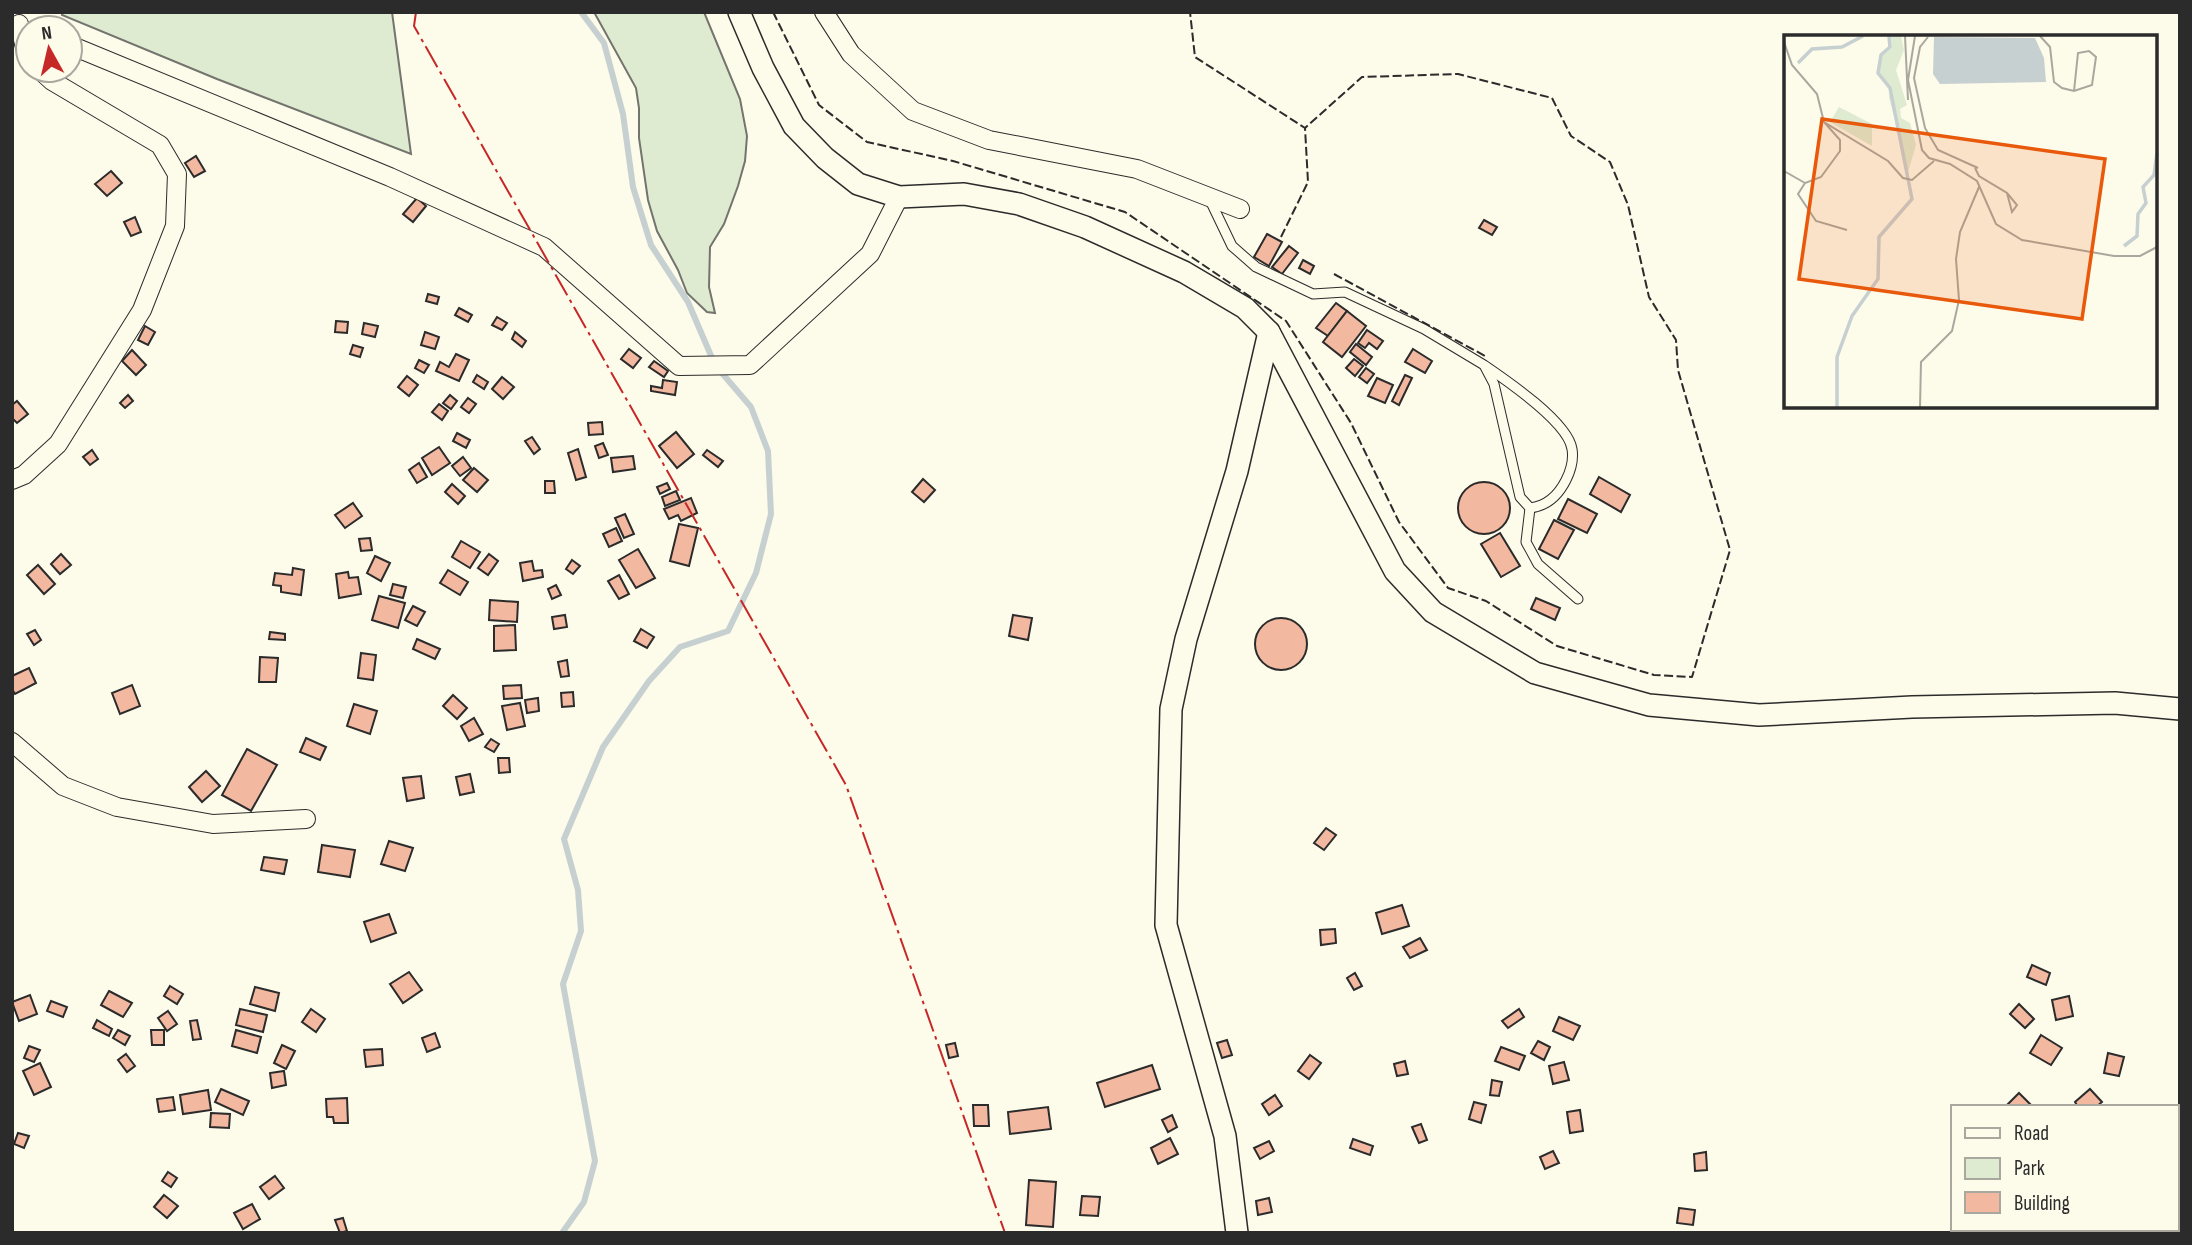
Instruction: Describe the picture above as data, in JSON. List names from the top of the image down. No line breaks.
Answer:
{"legend":["Road","Park","Building"],"north":"top"}
